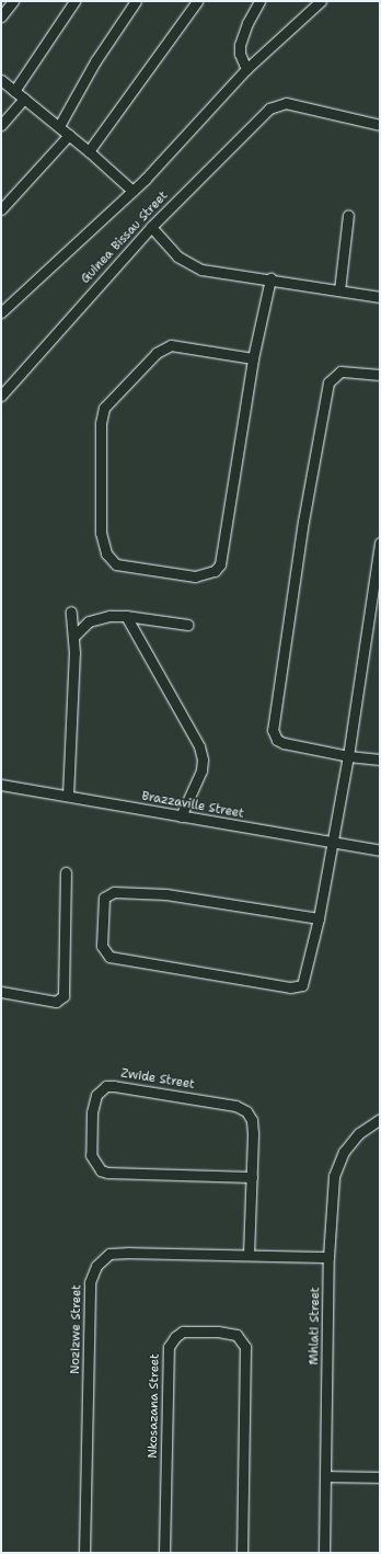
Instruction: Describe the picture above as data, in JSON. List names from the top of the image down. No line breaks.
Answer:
{"streets":{"street":["Guinea Bissau Street","Brazzaville Street","Zwide Street","Mhlati Street","Nozizwe Street","Nkosazana Street"]},"crossings":[["Zwide Street","Nozizwe Street"],["Mhlati Street","Nozizwe Street"]]}
